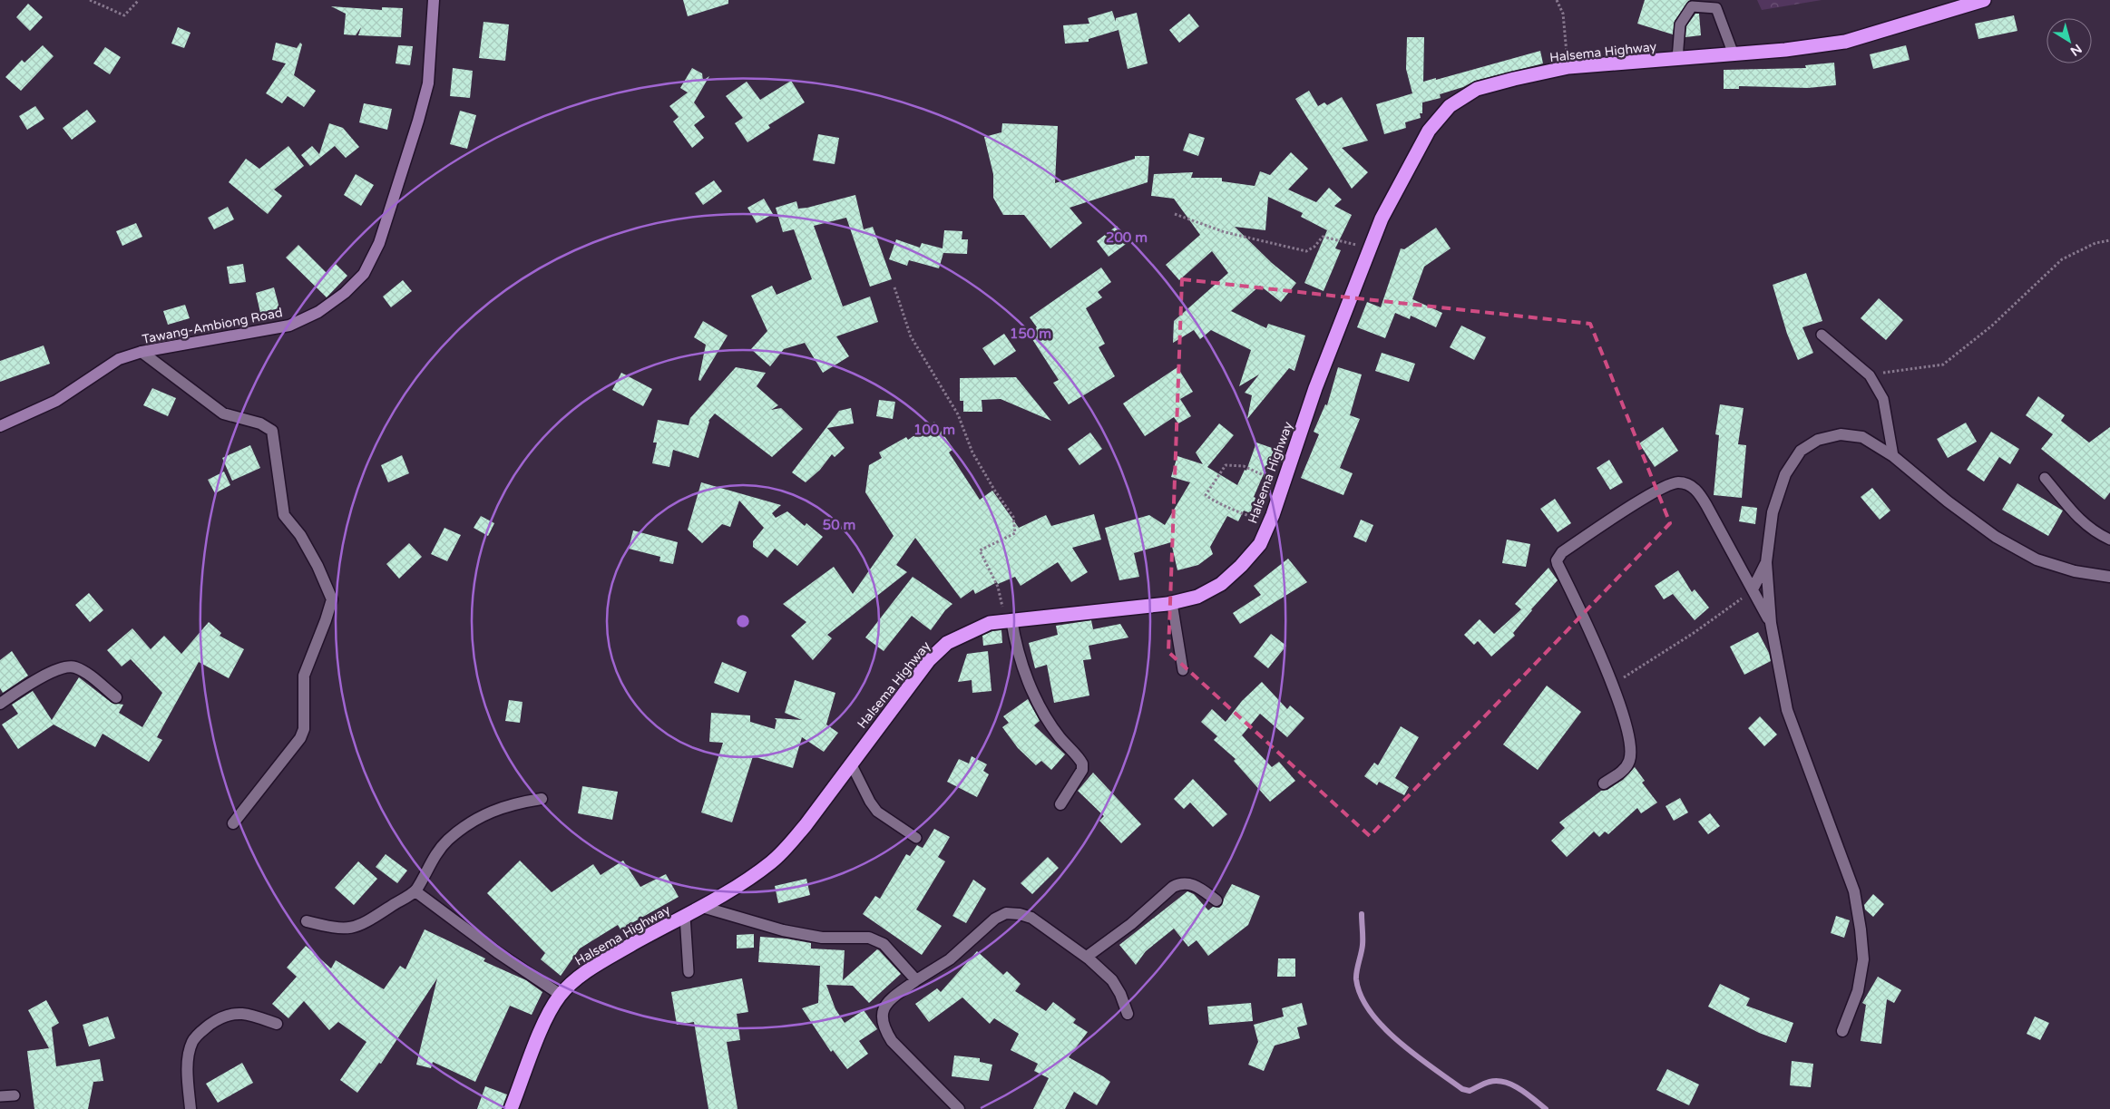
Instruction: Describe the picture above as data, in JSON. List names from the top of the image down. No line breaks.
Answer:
{"streets":{"highway":["Halsema Highway"],"main road":["Tawang-Ambiong Road"]},"north":"bottom right","rings":["200 m","150 m","100 m","50 m"]}
